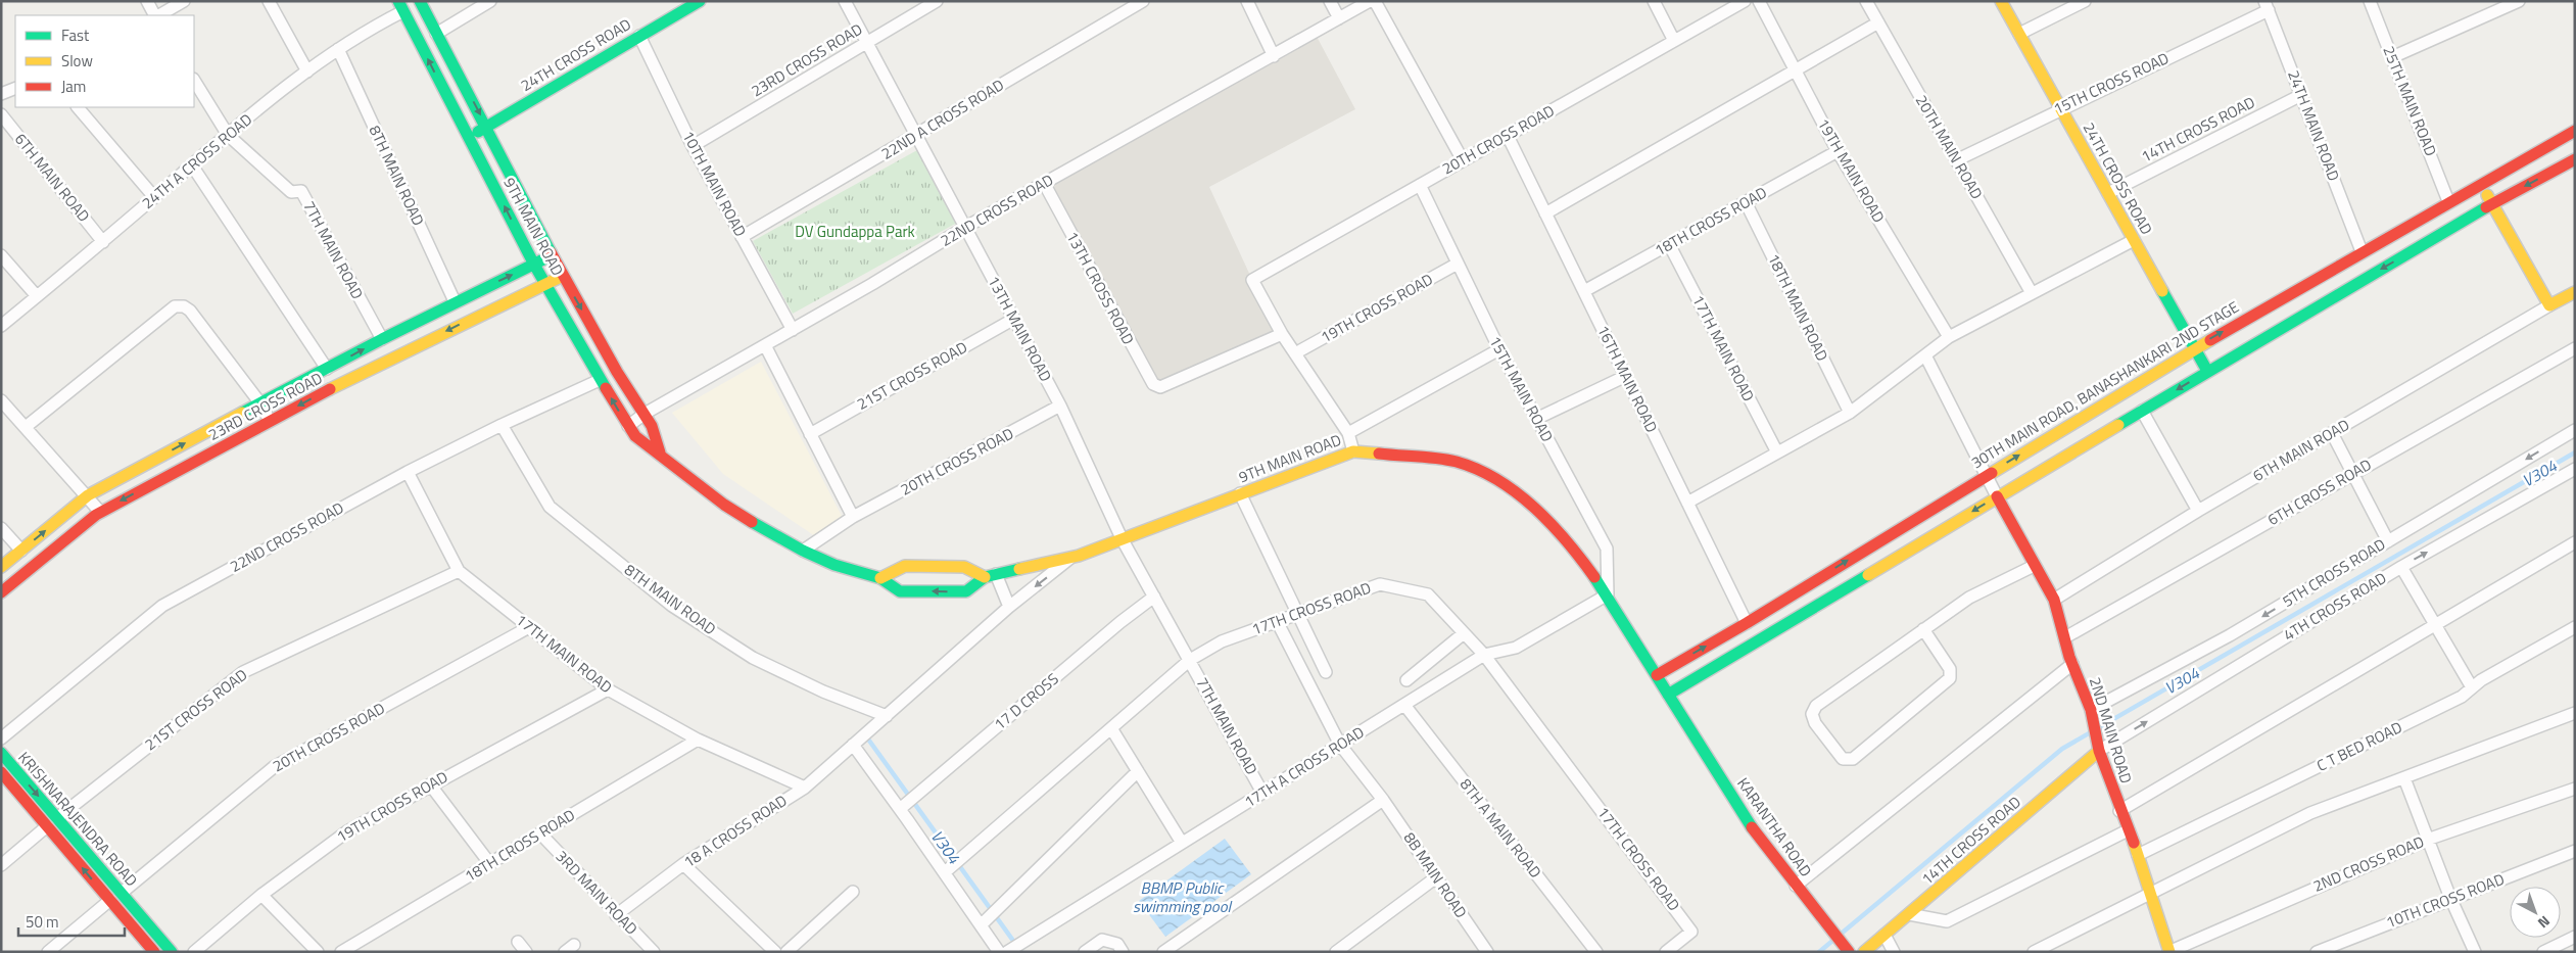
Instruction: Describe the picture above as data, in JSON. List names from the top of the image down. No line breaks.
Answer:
{"streets":{"main road":["24TH CROSS ROAD","23RD CROSS ROAD","14TH CROSS ROAD","9TH MAIN ROAD","30TH MAIN ROAD, BANASHANKARI 2ND STAGE","2ND MAIN ROAD","KRISHNARAJENDRA ROAD","KARANTHA ROAD"],"street":["15TH CROSS ROAD","25TH MAIN ROAD","22ND A CROSS ROAD","24TH MAIN ROAD","20TH CROSS ROAD","20TH MAIN ROAD","24TH A CROSS ROAD","19TH MAIN ROAD","8TH MAIN ROAD","6TH MAIN ROAD","10TH MAIN ROAD","22ND CROSS ROAD","18TH CROSS ROAD","7TH MAIN ROAD","13TH CROSS ROAD","18TH MAIN ROAD","19TH CROSS ROAD","13TH MAIN ROAD","17TH MAIN ROAD","21ST CROSS ROAD","16TH MAIN ROAD","15TH MAIN ROAD","6TH CROSS ROAD","5TH CROSS ROAD","4TH CROSS ROAD","17TH CROSS ROAD","17 D CROSS","C T BED ROAD","17TH A CROSS ROAD","8TH A MAIN ROAD","18 A CROSS ROAD","2ND CROSS ROAD","8B MAIN ROAD","3RD MAIN ROAD","10TH CROSS ROAD"]},"crossings":[["24TH CROSS ROAD","15TH CROSS ROAD"],["24TH CROSS ROAD","14TH CROSS ROAD"],["24TH CROSS ROAD","10TH MAIN ROAD"],["24TH CROSS ROAD","9TH MAIN ROAD"],["24TH CROSS ROAD","30TH MAIN ROAD, BANASHANKARI 2ND STAGE"],["23RD CROSS ROAD","8TH MAIN ROAD"],["23RD CROSS ROAD","10TH MAIN ROAD"],["23RD CROSS ROAD","9TH MAIN ROAD"],["23RD CROSS ROAD","7TH MAIN ROAD"],["23RD CROSS ROAD","13TH MAIN ROAD"],["15TH CROSS ROAD","24TH MAIN ROAD"],["15TH CROSS ROAD","20TH MAIN ROAD"],["25TH MAIN ROAD","30TH MAIN ROAD, BANASHANKARI 2ND STAGE"],["22ND A CROSS ROAD","10TH MAIN ROAD"],["22ND A CROSS ROAD","13TH MAIN ROAD"],["24TH MAIN ROAD","14TH CROSS ROAD"],["24TH MAIN ROAD","30TH MAIN ROAD, BANASHANKARI 2ND STAGE"],["14TH CROSS ROAD","4TH CROSS ROAD"],["14TH CROSS ROAD","2ND MAIN ROAD"],["20TH CROSS ROAD","9TH MAIN ROAD"],["20TH CROSS ROAD","13TH CROSS ROAD"],["20TH CROSS ROAD","13TH MAIN ROAD"],["20TH CROSS ROAD","17TH MAIN ROAD"],["20TH CROSS ROAD","16TH MAIN ROAD"],["20TH CROSS ROAD","15TH MAIN ROAD"],["20TH CROSS ROAD","KRISHNARAJENDRA ROAD"],["24TH A CROSS ROAD","8TH MAIN ROAD"],["24TH A CROSS ROAD","6TH MAIN ROAD"],["24TH A CROSS ROAD","9TH MAIN ROAD"],["24TH A CROSS ROAD","7TH MAIN ROAD"],["19TH MAIN ROAD","18TH CROSS ROAD"],["8TH MAIN ROAD","22ND CROSS ROAD"],["8TH MAIN ROAD","18 A CROSS ROAD"],["6TH MAIN ROAD","2ND MAIN ROAD"],["10TH MAIN ROAD","22ND CROSS ROAD"],["22ND CROSS ROAD","9TH MAIN ROAD"],["22ND CROSS ROAD","13TH CROSS ROAD"],["22ND CROSS ROAD","13TH MAIN ROAD"],["22ND CROSS ROAD","17TH MAIN ROAD"],["18TH CROSS ROAD","18TH MAIN ROAD"],["18TH CROSS ROAD","17TH MAIN ROAD"],["18TH CROSS ROAD","16TH MAIN ROAD"],["18TH CROSS ROAD","3RD MAIN ROAD"],["9TH MAIN ROAD","13TH MAIN ROAD"],["9TH MAIN ROAD","30TH MAIN ROAD, BANASHANKARI 2ND STAGE"],["9TH MAIN ROAD","15TH MAIN ROAD"],["9TH MAIN ROAD","17TH A CROSS ROAD"],["9TH MAIN ROAD","KARANTHA ROAD"],["9TH MAIN ROAD","18 A CROSS ROAD"],["7TH MAIN ROAD","13TH MAIN ROAD"],["7TH MAIN ROAD","17TH CROSS ROAD"],["7TH MAIN ROAD","17TH A CROSS ROAD"],["19TH CROSS ROAD","17TH MAIN ROAD"],["19TH CROSS ROAD","15TH MAIN ROAD"],["13TH MAIN ROAD","21ST CROSS ROAD"],["13TH MAIN ROAD","17TH CROSS ROAD"],["13TH MAIN ROAD","17 D CROSS"],["17TH MAIN ROAD","21ST CROSS ROAD"],["17TH MAIN ROAD","18 A CROSS ROAD"],["21ST CROSS ROAD","KRISHNARAJENDRA ROAD"],["16TH MAIN ROAD","30TH MAIN ROAD, BANASHANKARI 2ND STAGE"],["15TH MAIN ROAD","17TH A CROSS ROAD"],["6TH CROSS ROAD","2ND MAIN ROAD"],["5TH CROSS ROAD","2ND MAIN ROAD"],["4TH CROSS ROAD","2ND MAIN ROAD"],["17TH CROSS ROAD","17TH A CROSS ROAD"],["17TH CROSS ROAD","8B MAIN ROAD"],["2ND MAIN ROAD","C T BED ROAD"],["2ND MAIN ROAD","2ND CROSS ROAD"],["17TH A CROSS ROAD","8TH A MAIN ROAD"],["17TH A CROSS ROAD","8B MAIN ROAD"],["18 A CROSS ROAD","3RD MAIN ROAD"]],"water":["V304","BBMP Public swimming pool"],"parks":["DV Gundappa Park"],"legend":["Fast","Slow","Jam"],"scale_bar":"50 m","north":"bottom right"}
